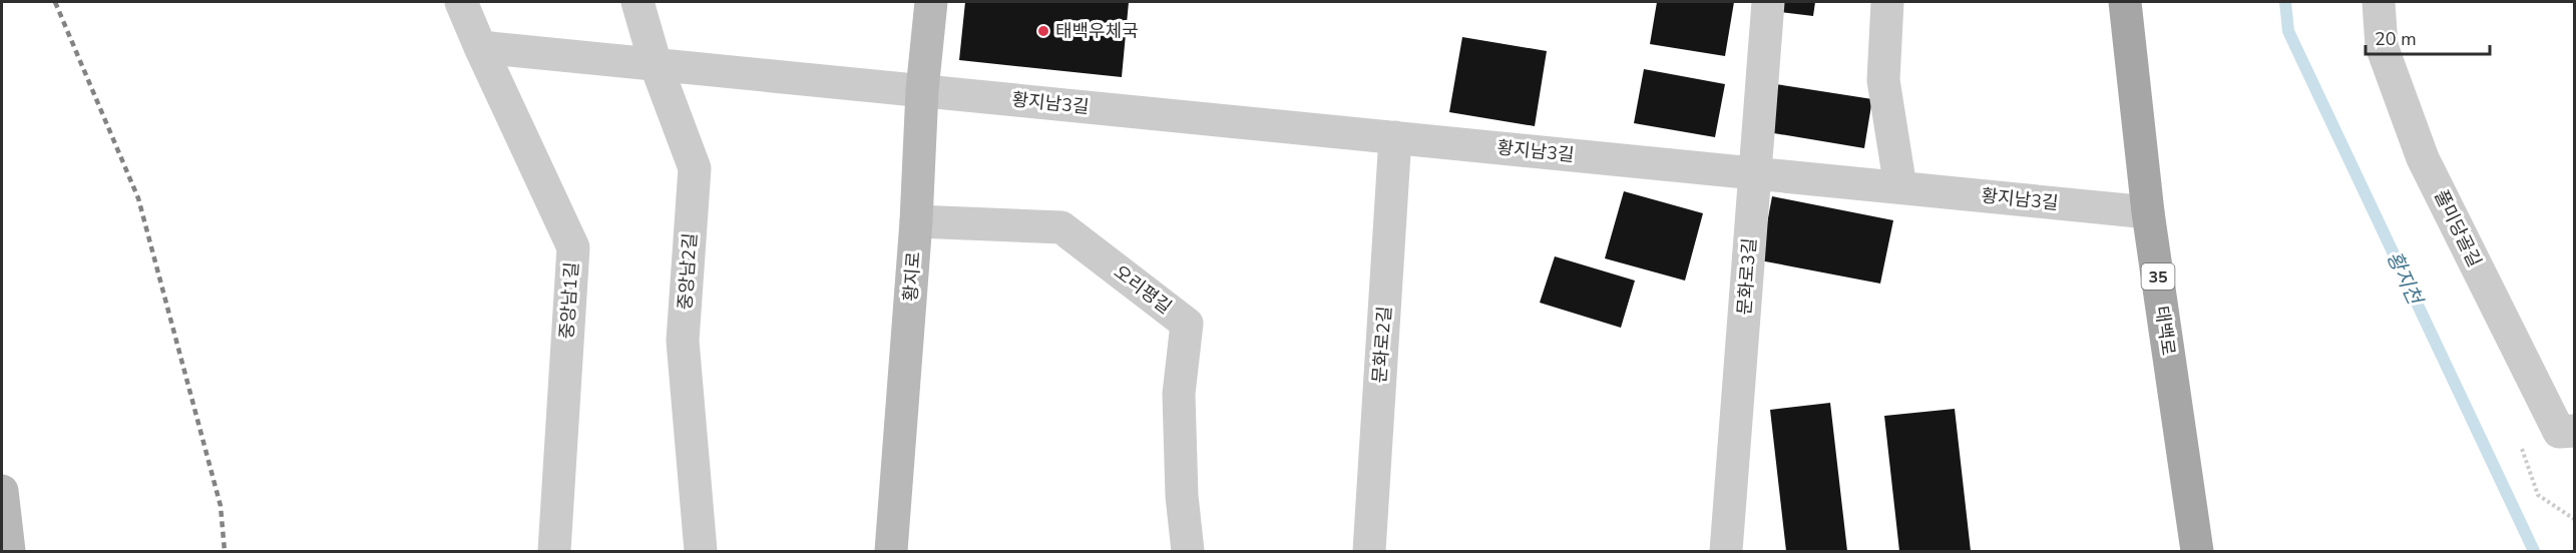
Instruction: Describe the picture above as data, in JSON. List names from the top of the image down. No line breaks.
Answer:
{"streets":{"main road":["35","태백로"],"street":["황지남3길","풀미당골길","중앙남2길","황지로","문화로3길","오리평길","중앙남1길","문화로2길"]},"crossings":[["황지남3길","중앙남2길"],["황지남3길","황지로"],["황지남3길","문화로3길"],["황지남3길","중앙남1길"],["황지남3길","태백로"],["황지남3길","문화로2길"],["황지로","오리평길"]],"water":["황지천"],"places":["태백우체국"],"scale_bar":"20 m"}
